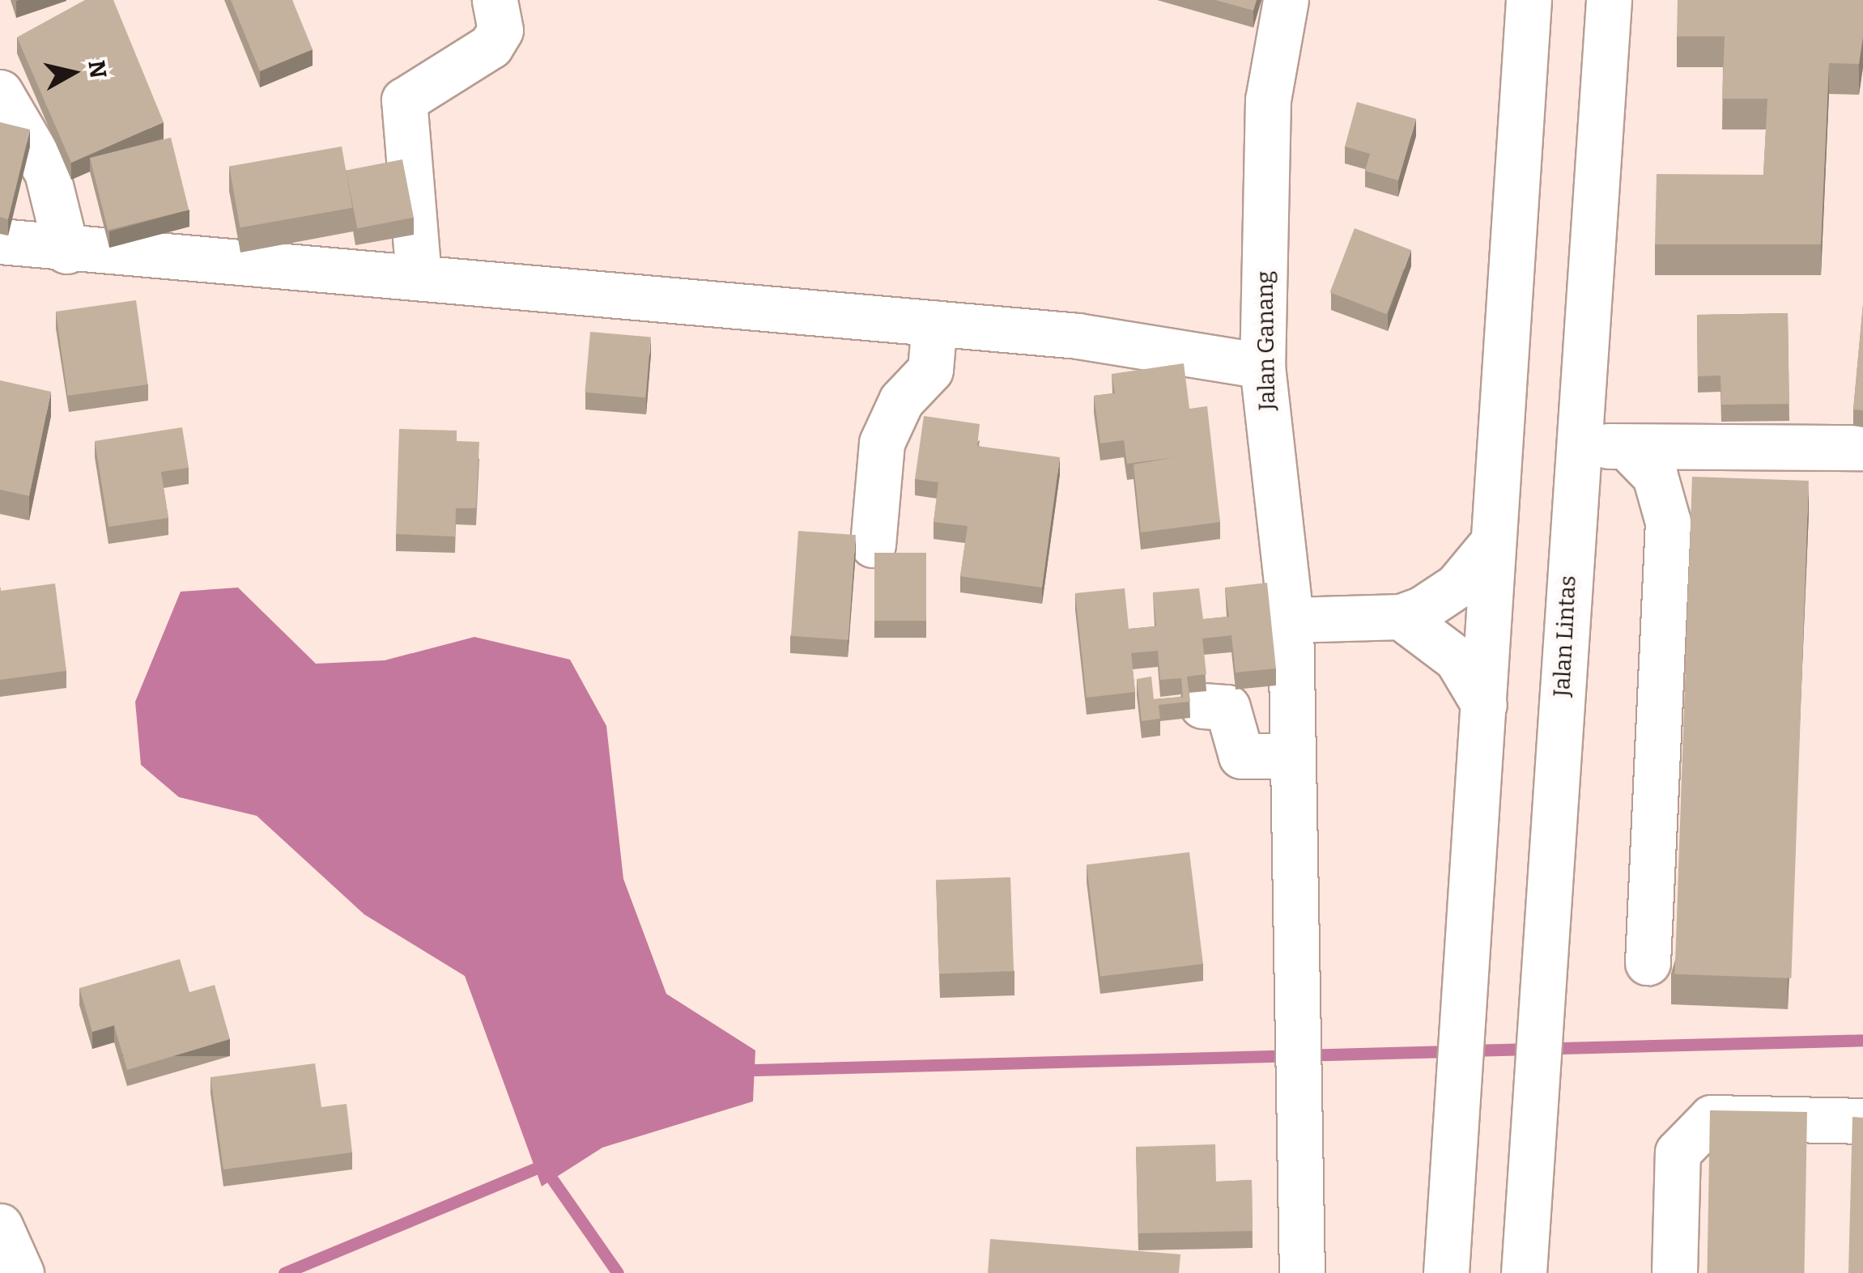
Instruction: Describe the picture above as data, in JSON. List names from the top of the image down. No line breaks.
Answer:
{"streets":{"main road":["Jalan Ganang","Jalan Lintas"]},"north":"right"}
